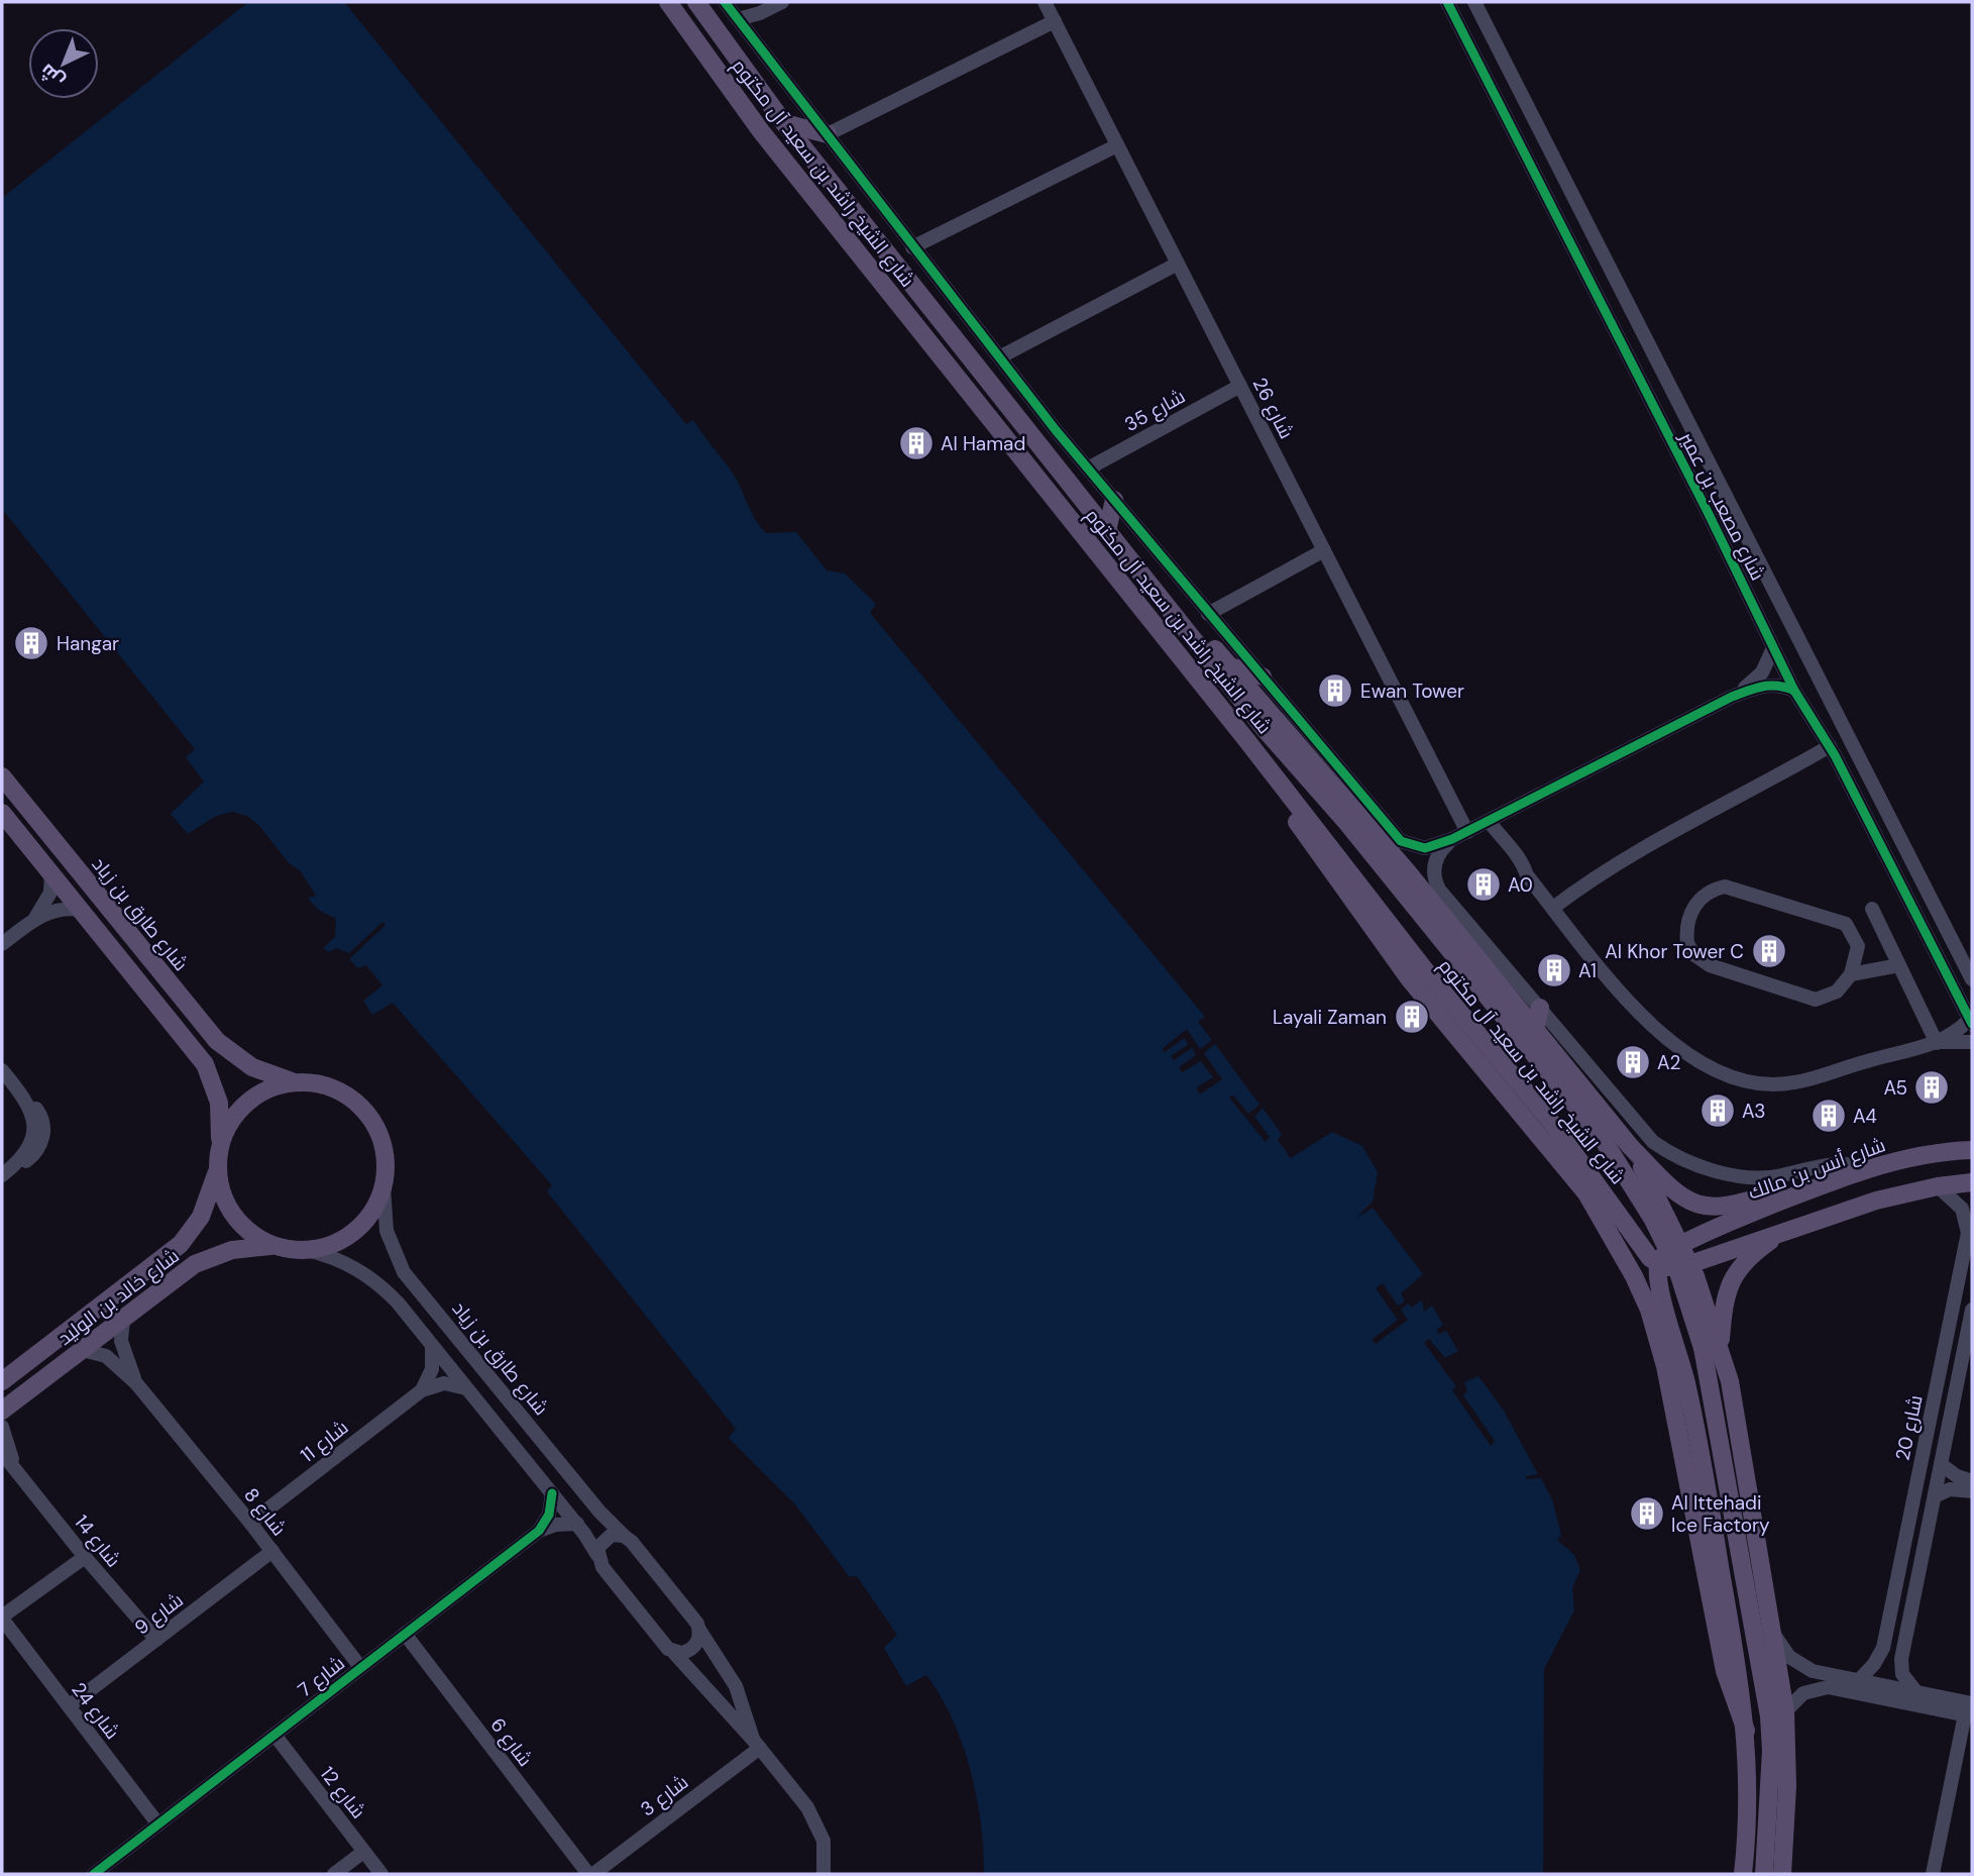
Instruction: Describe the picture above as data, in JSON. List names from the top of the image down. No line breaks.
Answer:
{"streets":{"main road":["شارع الشيخ راشد بن سعيد آل مكتوم","شارع طارق بن زياد","شارع أنس بن مالك","شارع خالد بن الوليد"],"street":["شارع 26","شارع 35","شارع مصعب بن عمير","شارع 20","شارع 11","شارع 8","شارع 14","شارع 9","شارع 7","شارع 24","شارع 6","شارع 12","شارع 3"]},"crossings":[["شارع 26","شارع 35"],["شارع طارق بن زياد","شارع خالد بن الوليد"],["شارع طارق بن زياد","شارع 3"],["شارع خالد بن الوليد","شارع 8"],["شارع خالد بن الوليد","شارع 14"],["شارع 11","شارع 8"],["شارع 8","شارع 9"],["شارع 8","شارع 7"],["شارع 14","شارع 9"],["شارع 9","شارع 24"],["شارع 7","شارع 24"],["شارع 7","شارع 6"],["شارع 7","شارع 12"],["شارع 6","شارع 3"]],"places":{"building":["Al Hamad","Hangar","Ewan Tower","A0","Al Khor Tower C","A1","Layali Zaman","A2","A5","A3","A4","Al Ittehadi Ice Factory"]},"north":"bottom left"}
